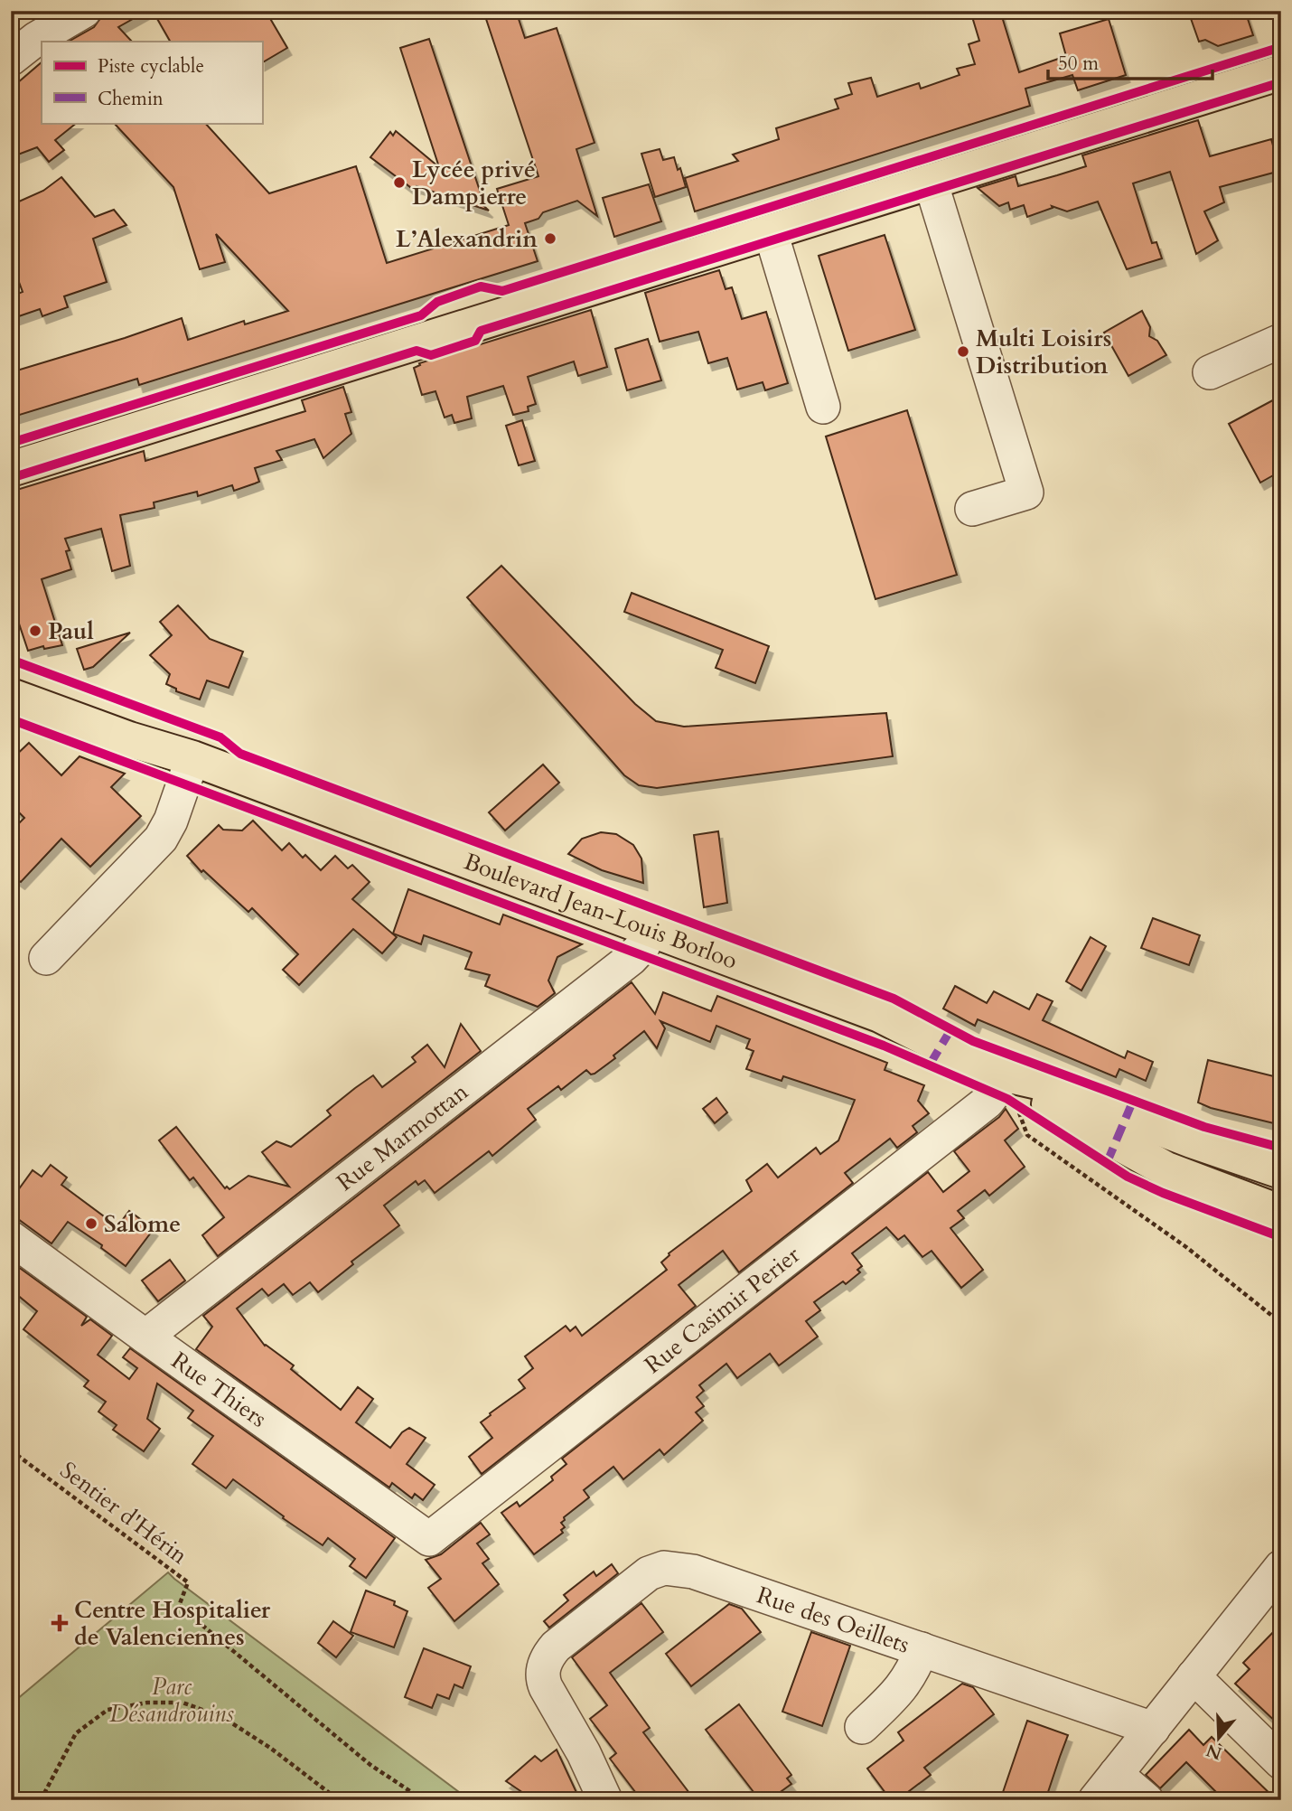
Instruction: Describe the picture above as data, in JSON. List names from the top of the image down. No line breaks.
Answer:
{"streets":{"main road":["Boulevard Jean-Louis Borloo"],"street":["Rue Marmottan","Rue Casimir Perier","Rue Thiers","Rue des Oeillets"],"path":["Sentier d'Hérin"]},"crossings":[["Boulevard Jean-Louis Borloo","Rue Marmottan"],["Boulevard Jean-Louis Borloo","Rue Casimir Perier"],["Rue Marmottan","Rue Thiers"],["Rue Casimir Perier","Rue Thiers"]],"parks":["Parc Désandrouins"],"places":{"other":["Lycée privé Dampierre","L’Alexandrin","Multi Loisirs Distribution","Paul","Salome"],"health":["Centre Hospitalier de Valenciennes"]},"legend":["Piste cyclable","Chemin"],"scale_bar":"50 m","north":"bottom"}
